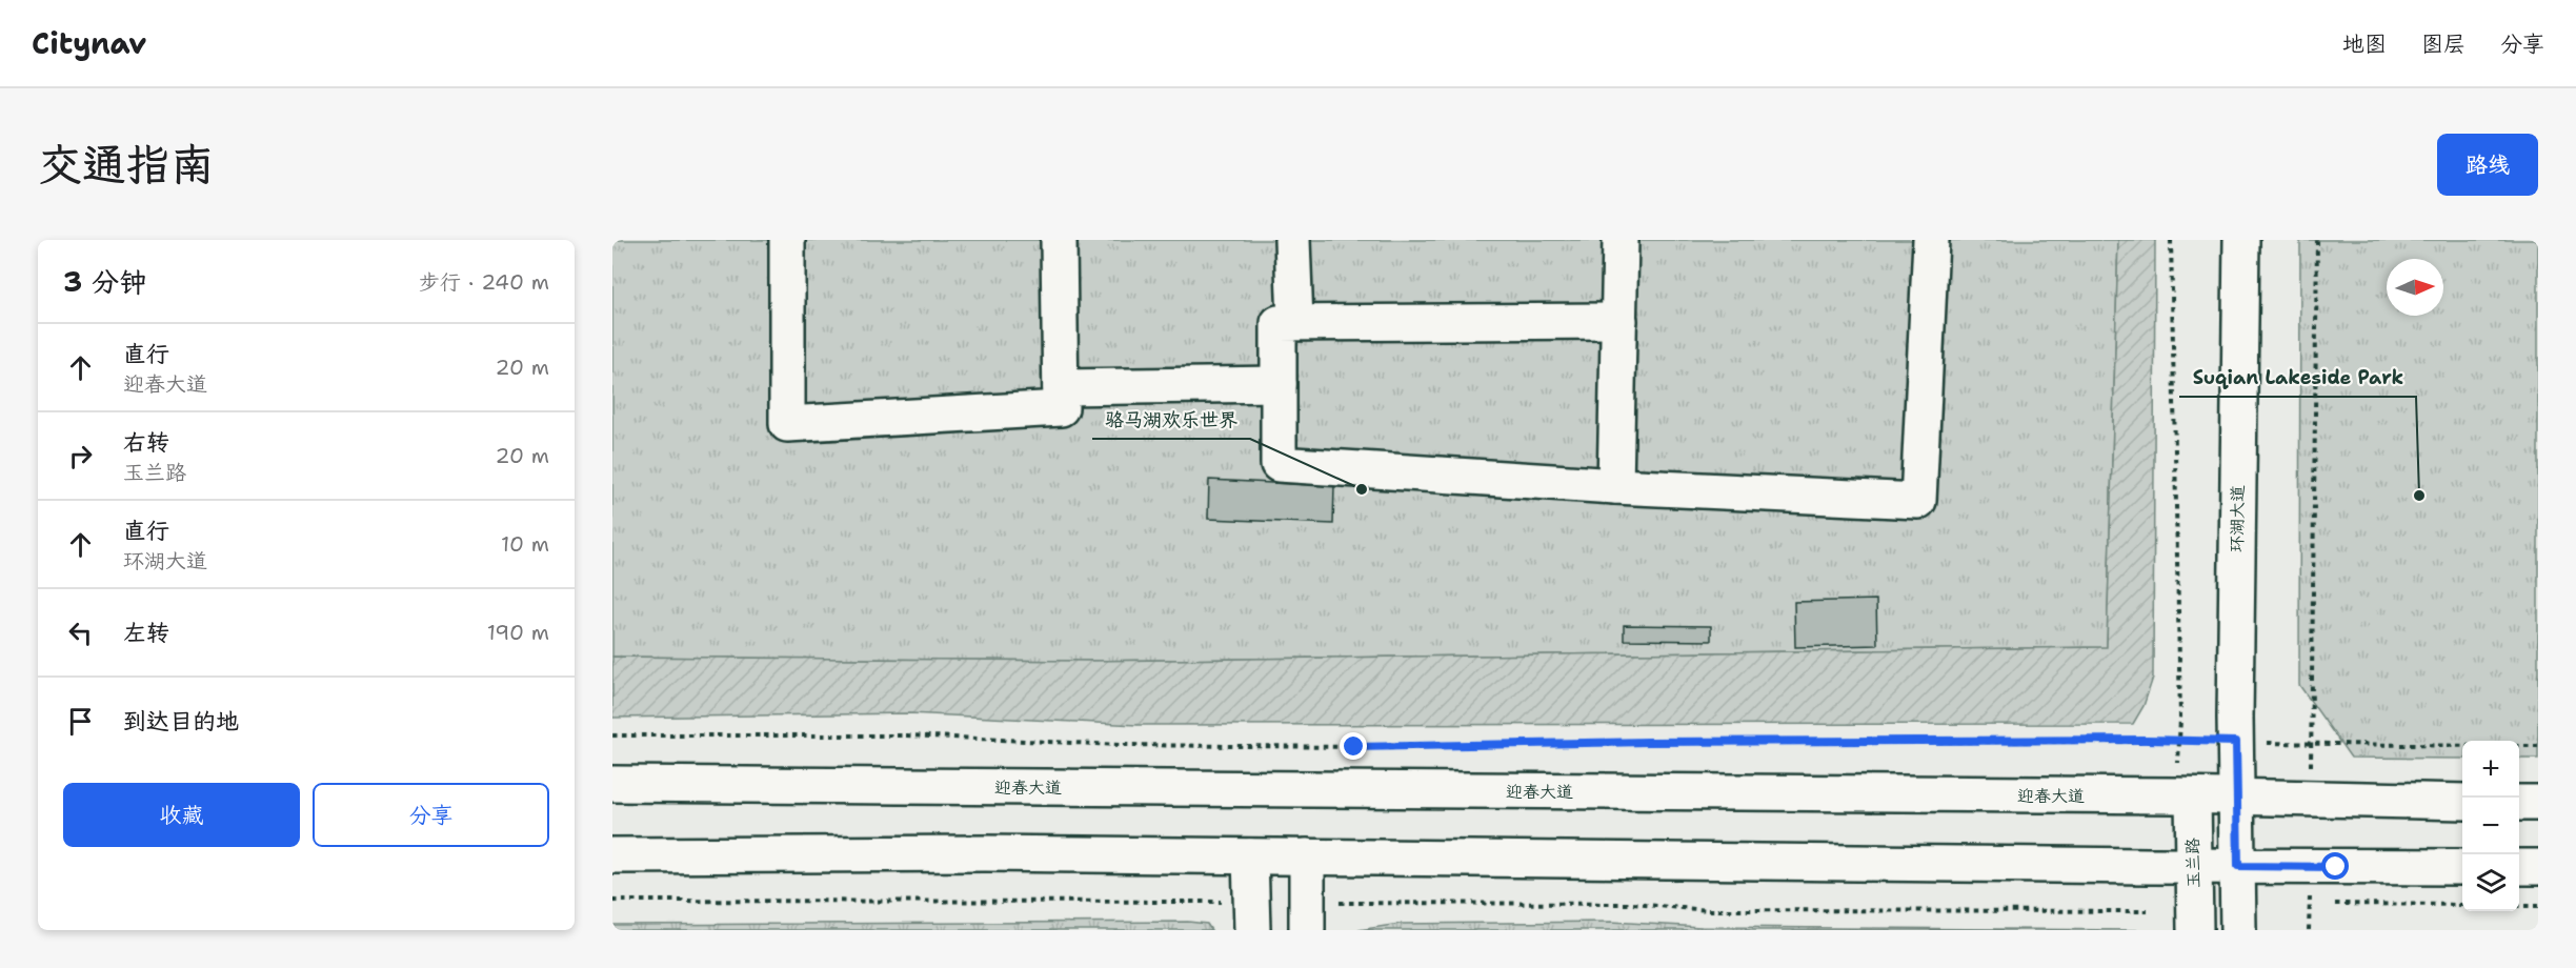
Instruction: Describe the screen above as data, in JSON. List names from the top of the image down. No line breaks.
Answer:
{"streets":{"main road":["环湖大道","迎春大道","玉兰路"]},"crossings":[["环湖大道","迎春大道"],["迎春大道","玉兰路"]],"places":["骆马湖欢乐世界","Suqian Lakeside Park"],"north":"right","page":{"header":"Citynav","nav":["地图","图层","分享"],"buttons":["路线",["收藏","分享"]],"title":"交通指南","heading":["3 分钟","步行 · 240 m"],"list":[["直行","迎春大道","20 m"],["右转","玉兰路","20 m"],["直行","环湖大道","10 m"],["左转","190 m"],"到达目的地"],"map_buttons":["+","−"]}}
